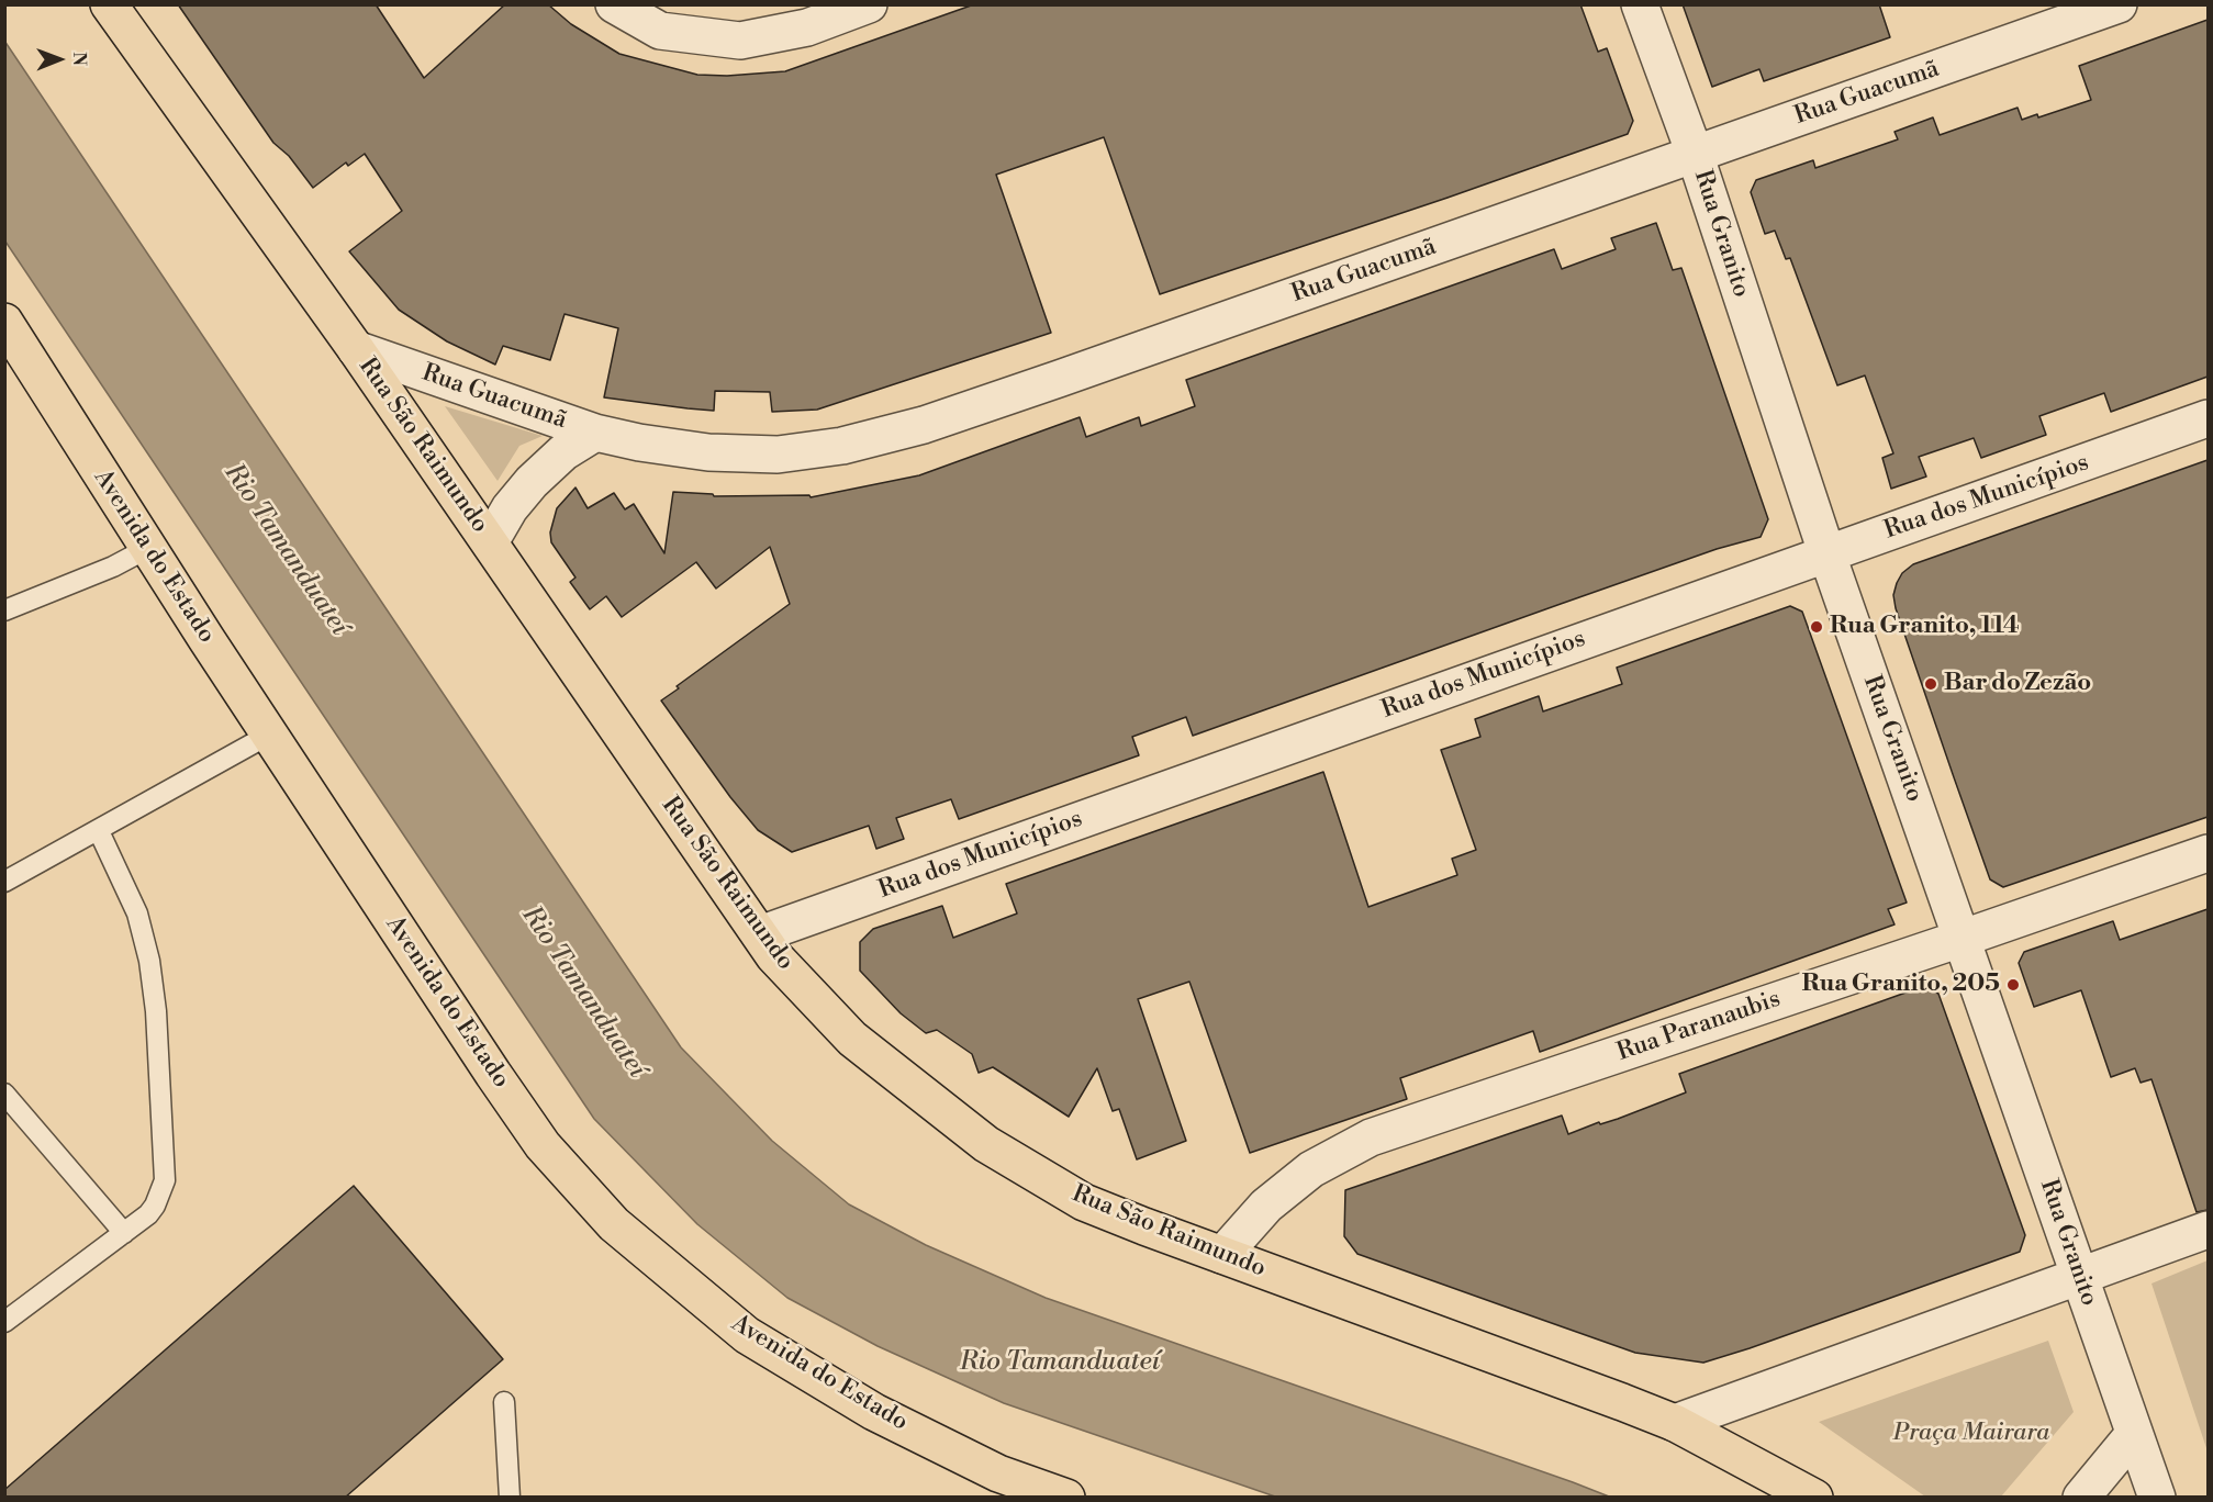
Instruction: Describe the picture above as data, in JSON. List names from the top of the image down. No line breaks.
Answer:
{"streets":{"highway":["Rua São Raimundo","Avenida do Estado"],"street":["Rua Guacumã","Rua Granito","Rua dos Municípios","Rua Paranaubis"]},"crossings":[["Rua Guacumã","Rua Granito"],["Rua Guacumã","Rua São Raimundo"],["Rua Granito","Rua dos Municípios"],["Rua Granito","Rua Paranaubis"],["Rua São Raimundo","Rua dos Municípios"],["Rua São Raimundo","Rua Paranaubis"]],"water":["Rio Tamanduateí"],"parks":["Praça Mairara"],"places":["Rua Granito, 114","Bar do Zezão","Rua Granito, 205"],"north":"right"}
